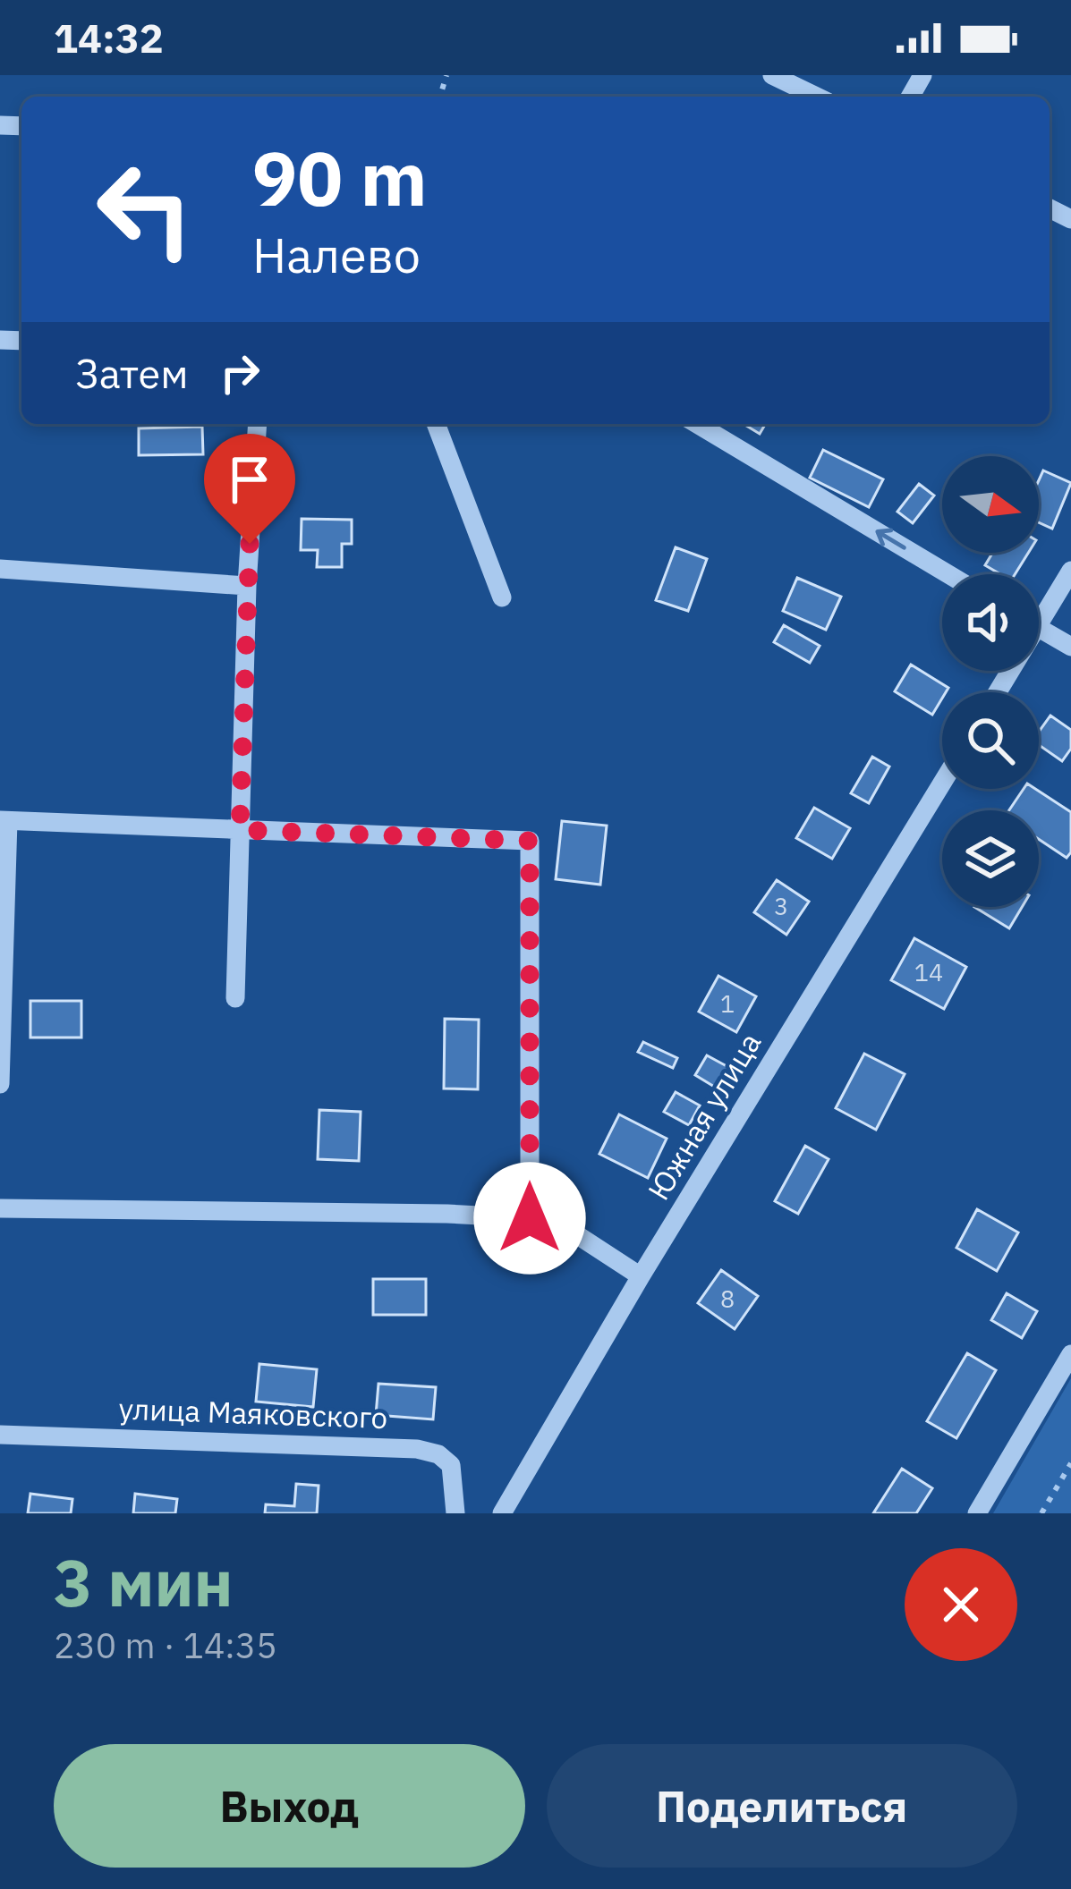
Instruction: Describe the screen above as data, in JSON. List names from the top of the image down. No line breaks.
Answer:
{"streets":{"street":["Южная улица","улица Маяковского"]},"house_numbers":["3","14","1","8"],"north":"right","page":{"status":"14:32","turn":["90 m","Налево"],"then":"Затем","heading":["3 мин","230 m · 14:35"],"buttons":["Выход","Поделиться"]}}
